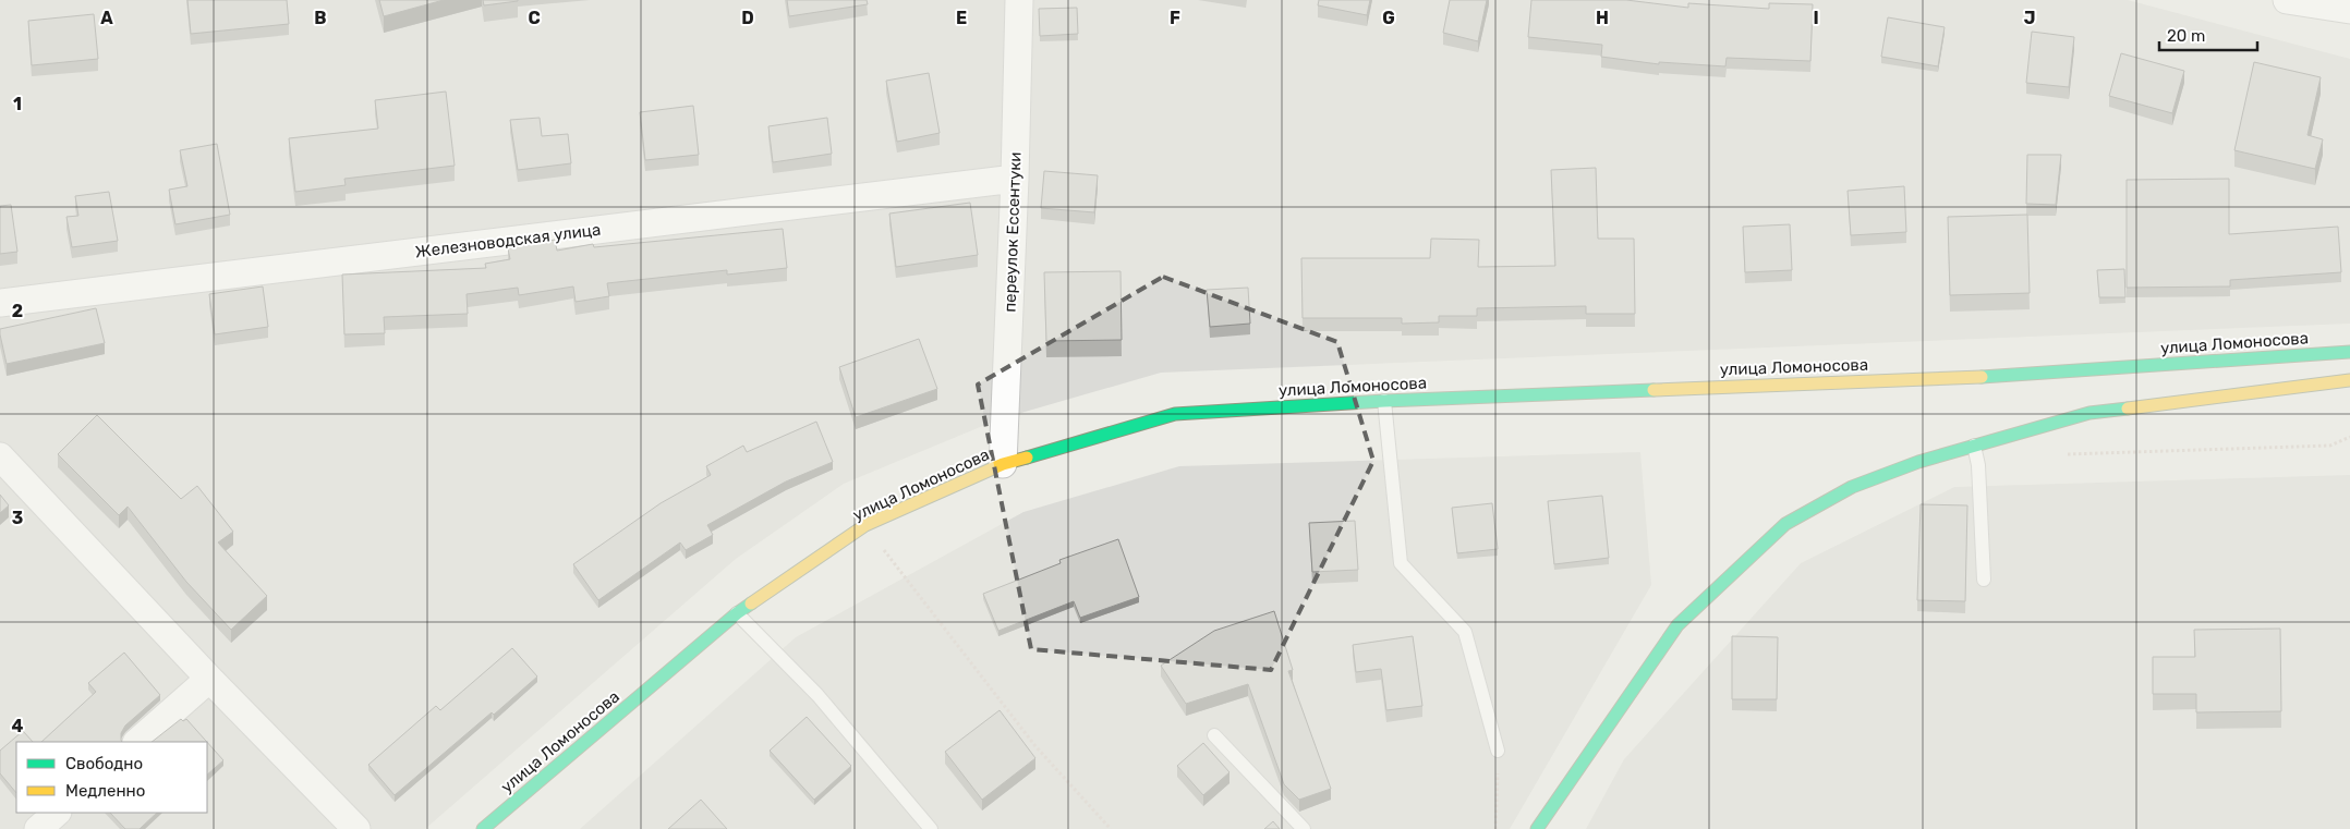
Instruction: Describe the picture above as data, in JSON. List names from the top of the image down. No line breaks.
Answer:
{"streets":{"main road":["улица Ломоносова"],"street":["переулок Ессентуки","Железноводская улица"]},"crossings":[["переулок Ессентуки","Железноводская улица"],["переулок Ессентуки","улица Ломоносова"]],"legend":["Свободно","Медленно"],"scale_bar":"20 m","grid":{"columns":["A","B","C","D","E","F","G","H","I","J"],"rows":["1","2","3","4"]}}
